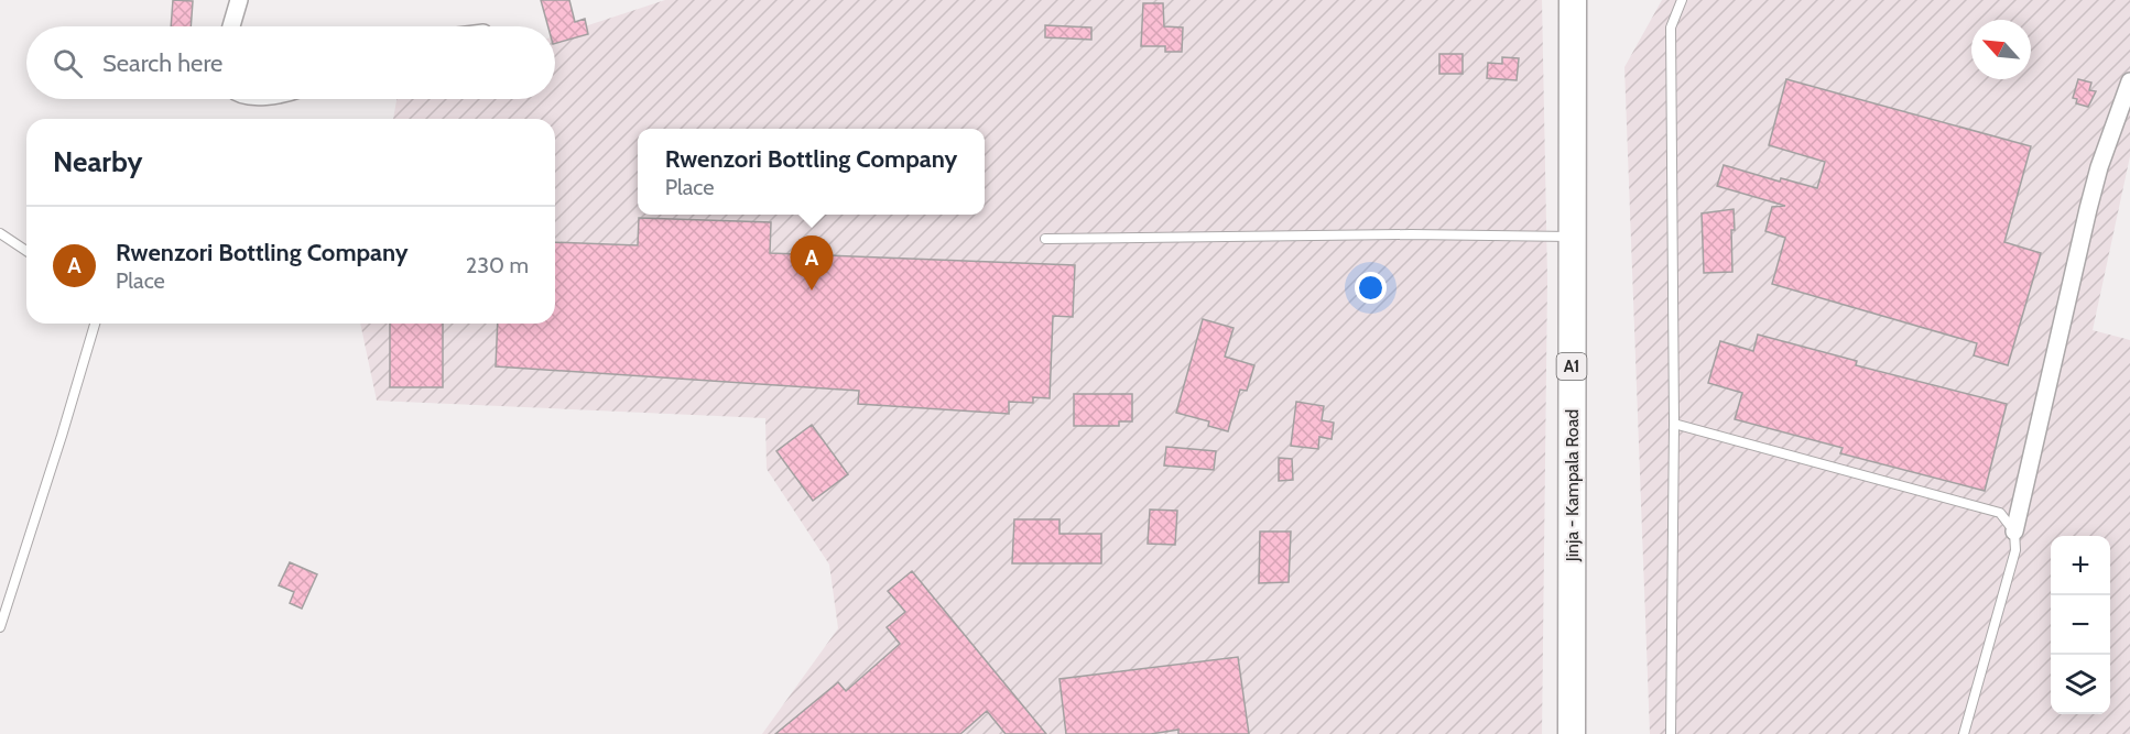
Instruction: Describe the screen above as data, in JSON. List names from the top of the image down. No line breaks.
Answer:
{"streets":{"highway":["A1","Jinja - Kampala Road"]},"north":"top left","page":{"search":"Search here","heading":"Nearby","popup":["Rwenzori Bottling Company","Place"],"list":[{"mark":"A","name":"Rwenzori Bottling Company","note":"Place","value":"230 m"}],"pins":"A","map_buttons":["+","−"]}}
